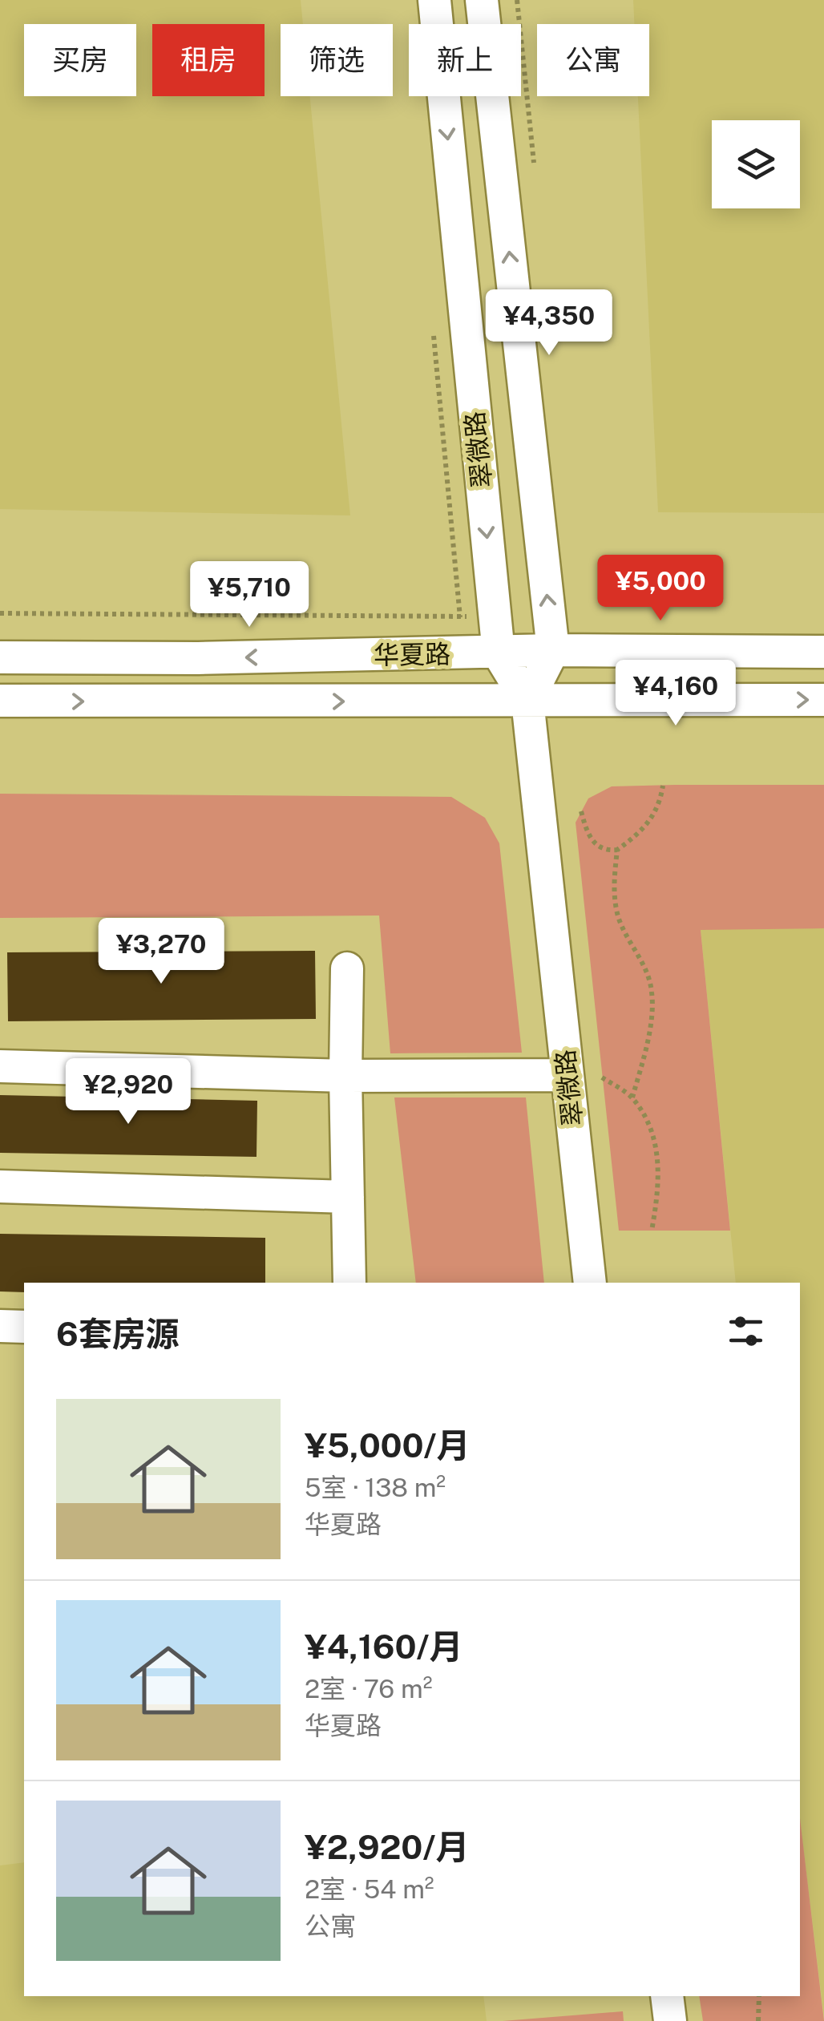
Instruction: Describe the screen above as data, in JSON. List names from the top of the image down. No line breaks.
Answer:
{"streets":{"street":["翠微路","华夏路"]},"crossings":[["翠微路","华夏路"]],"page":{"chip":["买房","租房","筛选","新上","公寓"],"price":["¥4,350","¥5,000","¥5,710","¥4,160","¥3,270","¥2,920"],"heading":"6套房源","list":[{"name":"¥5,000/月","note":"5室 · 138 m² · 华夏路"},{"name":"¥4,160/月","note":"2室 · 76 m² · 华夏路"},{"name":"¥2,920/月","note":"2室 · 54 m² · 公寓"}]}}
